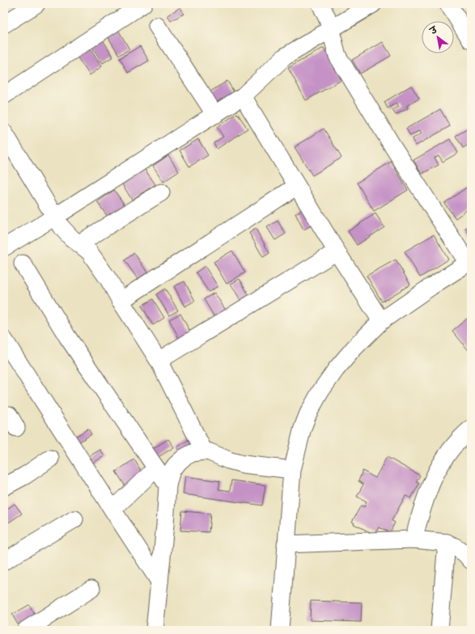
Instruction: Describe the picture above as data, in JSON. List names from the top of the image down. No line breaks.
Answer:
{"north":"top left"}
